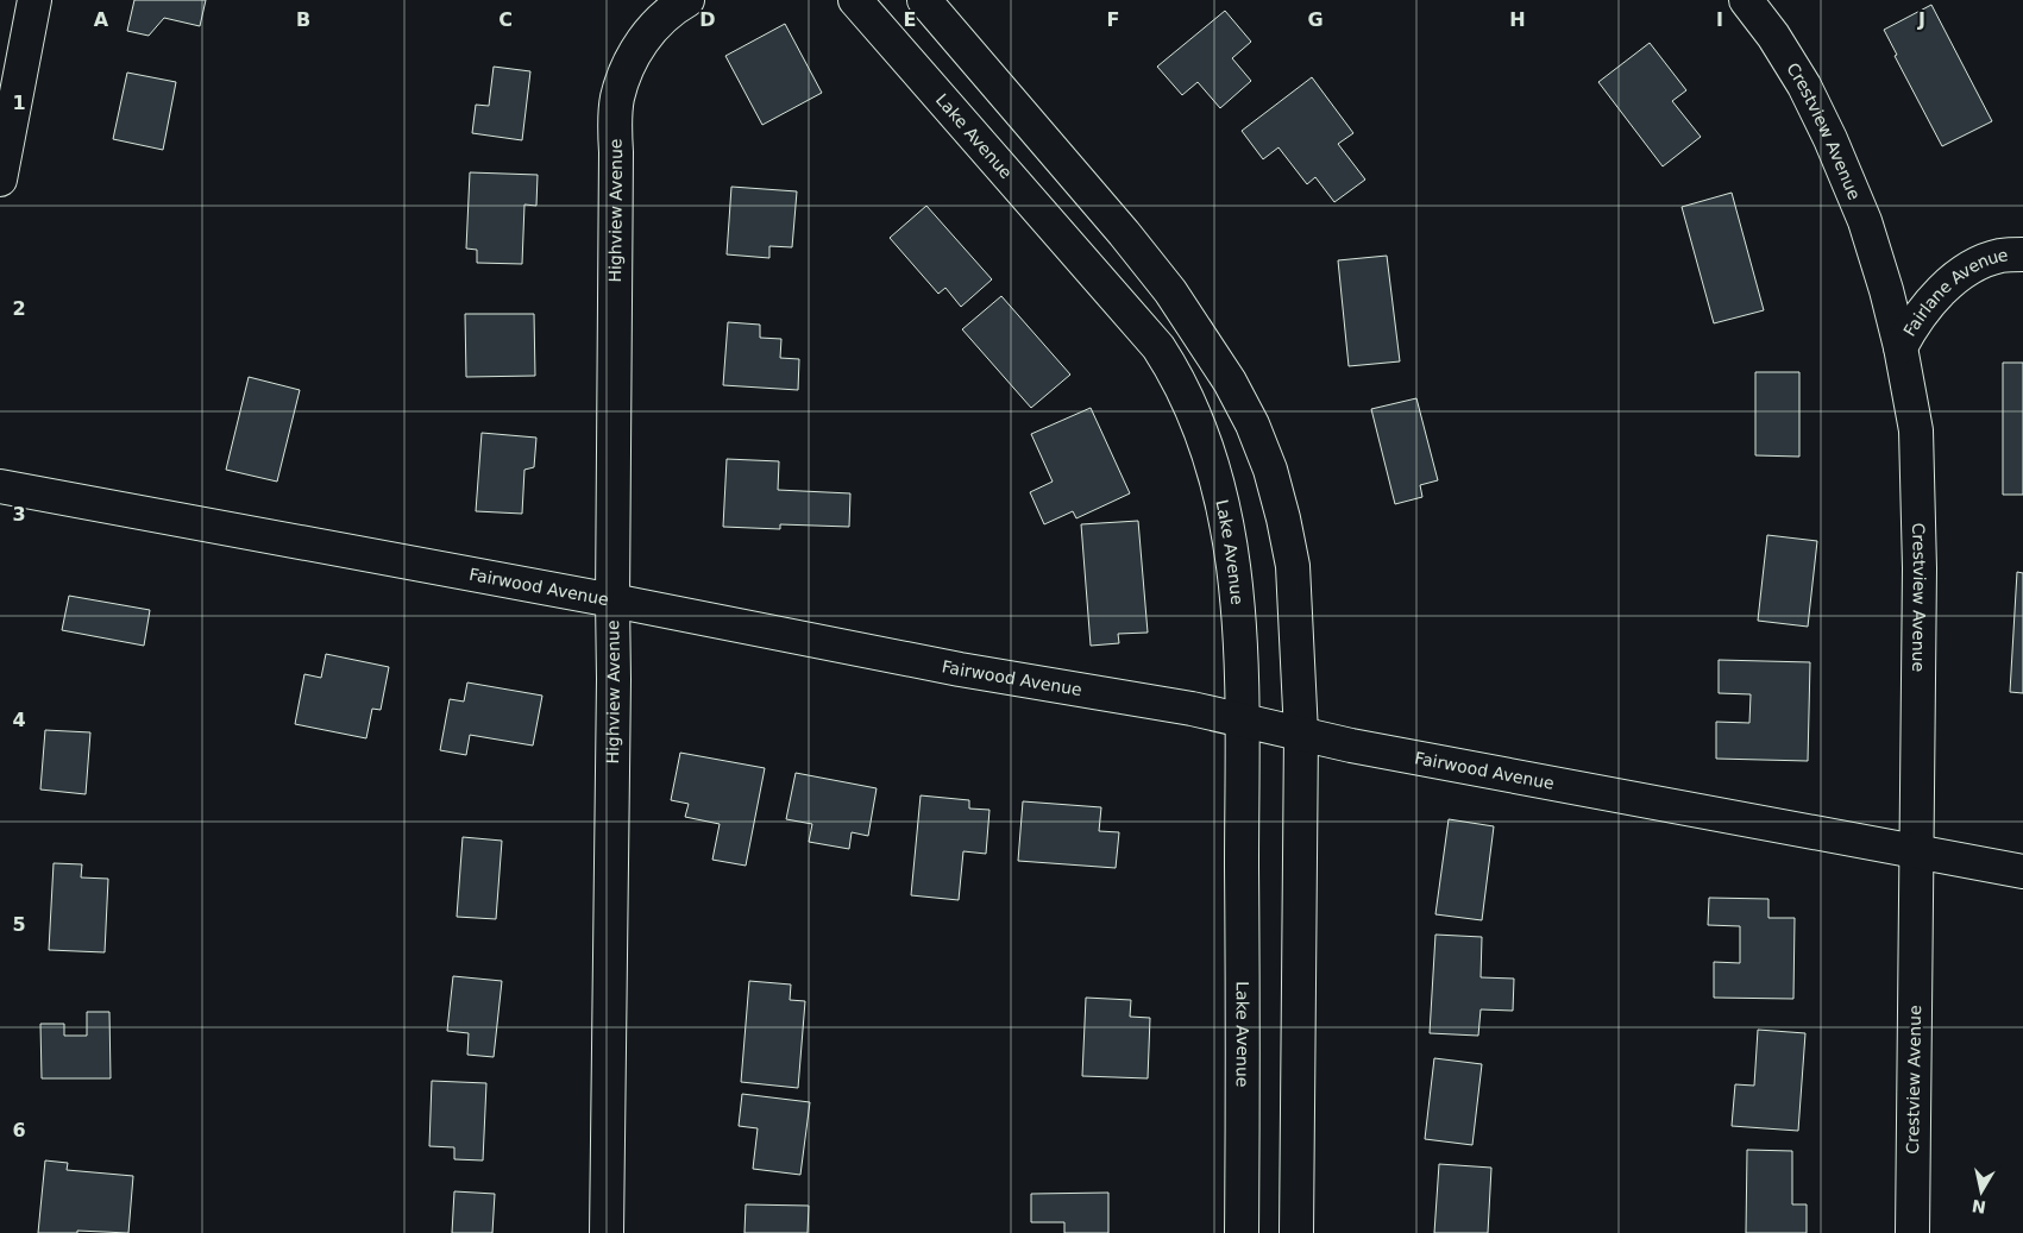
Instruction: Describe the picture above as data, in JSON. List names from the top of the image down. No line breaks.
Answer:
{"streets":{"street":["Crestview Avenue","Lake Avenue","Highview Avenue","Fairlane Avenue","Fairwood Avenue"]},"crossings":[["Crestview Avenue","Fairlane Avenue"],["Crestview Avenue","Fairwood Avenue"],["Lake Avenue","Fairwood Avenue"],["Highview Avenue","Fairwood Avenue"]],"north":"bottom","grid":{"columns":["A","B","C","D","E","F","G","H","I","J"],"rows":["1","2","3","4","5","6"]}}
